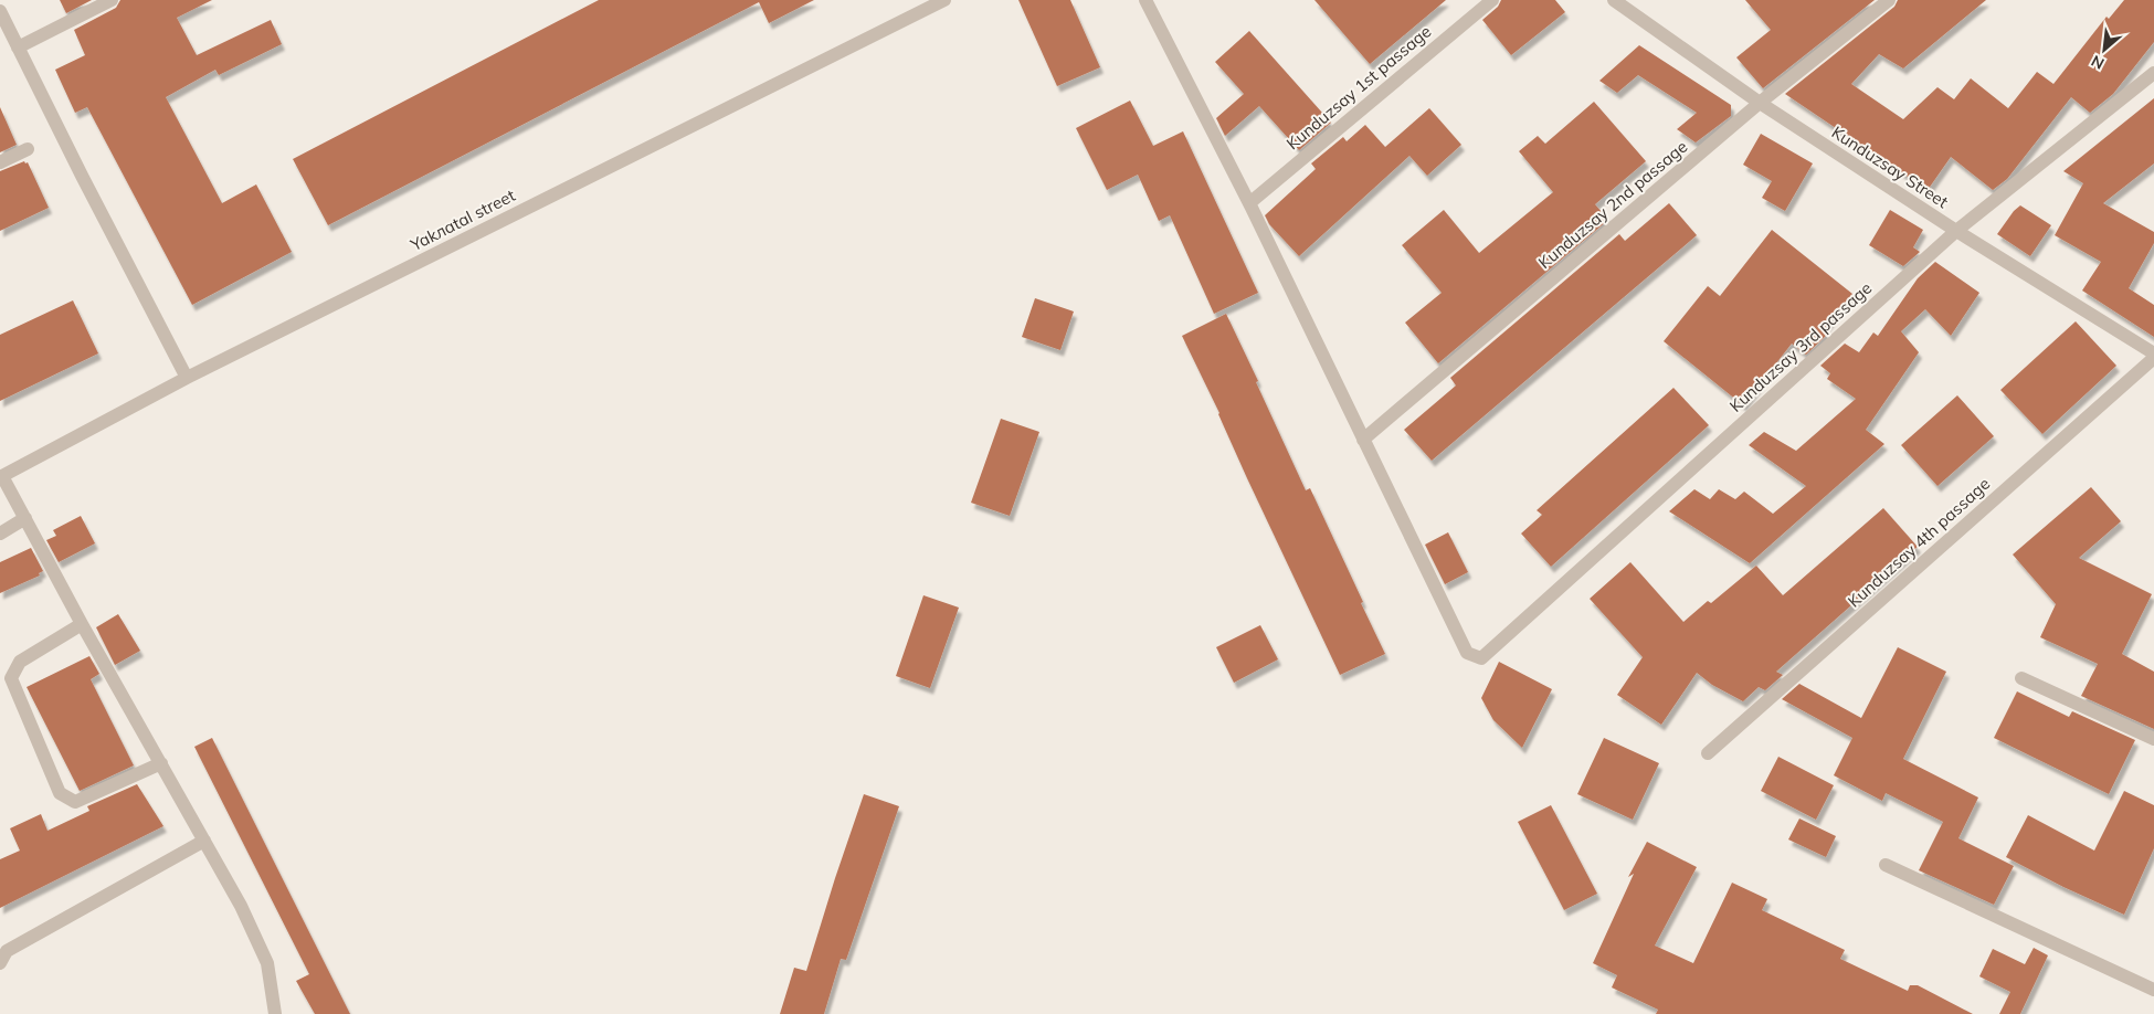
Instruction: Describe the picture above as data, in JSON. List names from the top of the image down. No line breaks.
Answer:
{"streets":{"street":["Kunduzsay 1st passage","Kunduzsay Street","Kunduzsay 2nd passage","Yakлatal street","Kunduzsay 3rd passage","Kunduzsay 4th passage"]},"crossings":[["Kunduzsay Street","Kunduzsay 2nd passage"],["Kunduzsay Street","Kunduzsay 3rd passage"],["Kunduzsay Street","Kunduzsay 4th passage"],["Kunduzsay 2nd passage","Kunduzsay 3rd passage"]],"north":"bottom left"}
